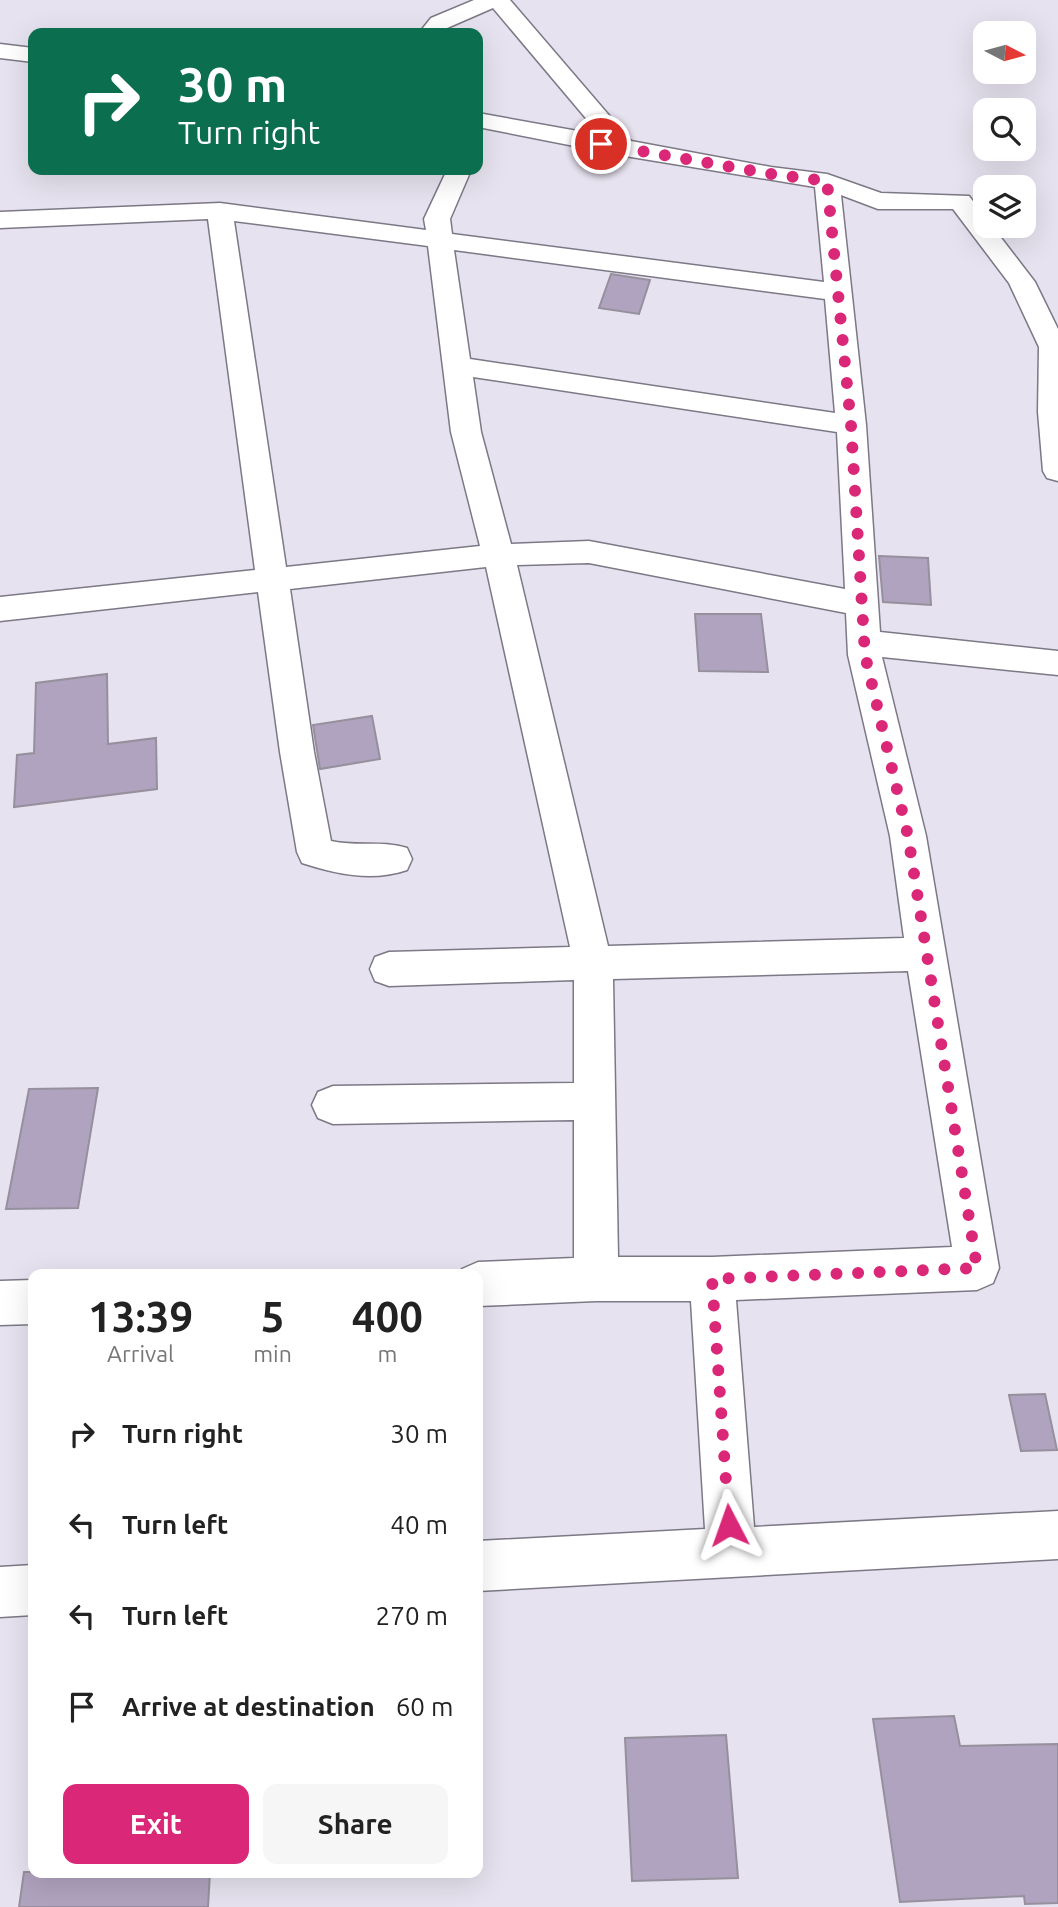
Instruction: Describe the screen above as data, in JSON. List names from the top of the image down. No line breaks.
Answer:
{"north":"right","page":{"turn":["30 m","Turn right"],"eta":["13:39","Arrival","5","min","400","m"],"list":[{"name":"Turn right","value":"30 m"},{"name":"Turn left","value":"40 m"},{"name":"Turn left","value":"270 m"},{"name":"Arrive at destination","value":"60 m"}],"buttons":["Exit","Share"]}}
